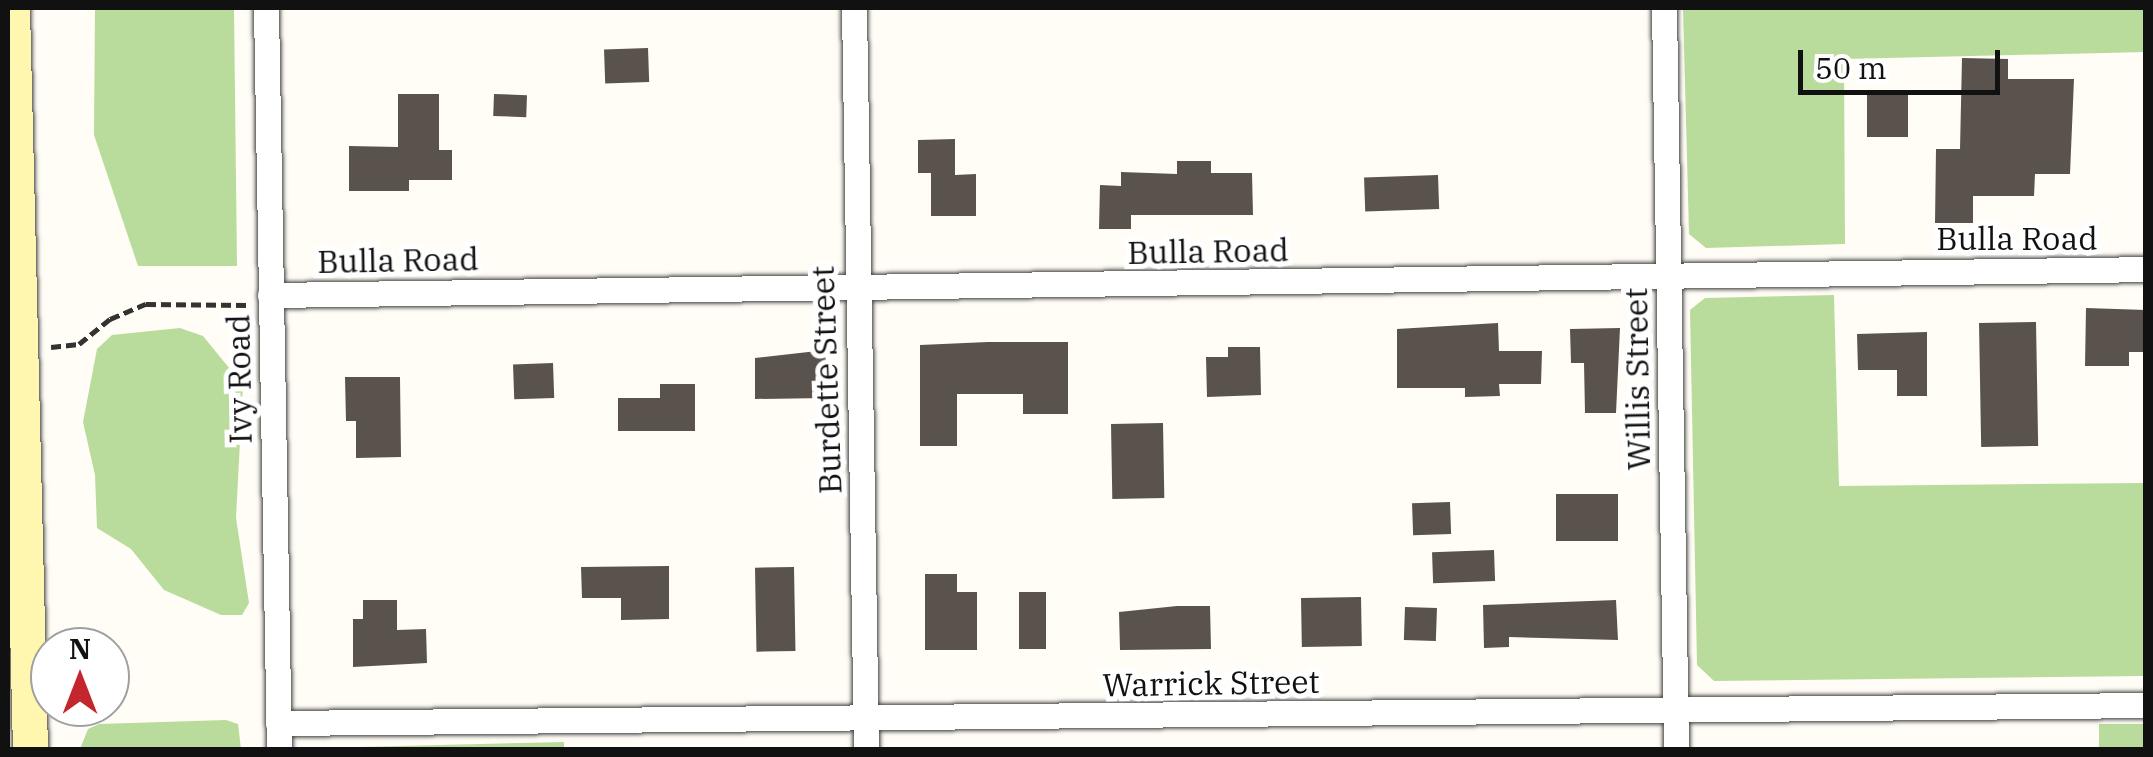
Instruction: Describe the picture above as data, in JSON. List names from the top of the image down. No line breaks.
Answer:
{"streets":{"street":["Bulla Road","Ivy Road","Willis Street","Burdette Street","Warrick Street"]},"crossings":[["Bulla Road","Ivy Road"],["Bulla Road","Willis Street"],["Bulla Road","Burdette Street"],["Ivy Road","Warrick Street"],["Willis Street","Warrick Street"],["Burdette Street","Warrick Street"]],"scale_bar":"50 m","north":"top"}
